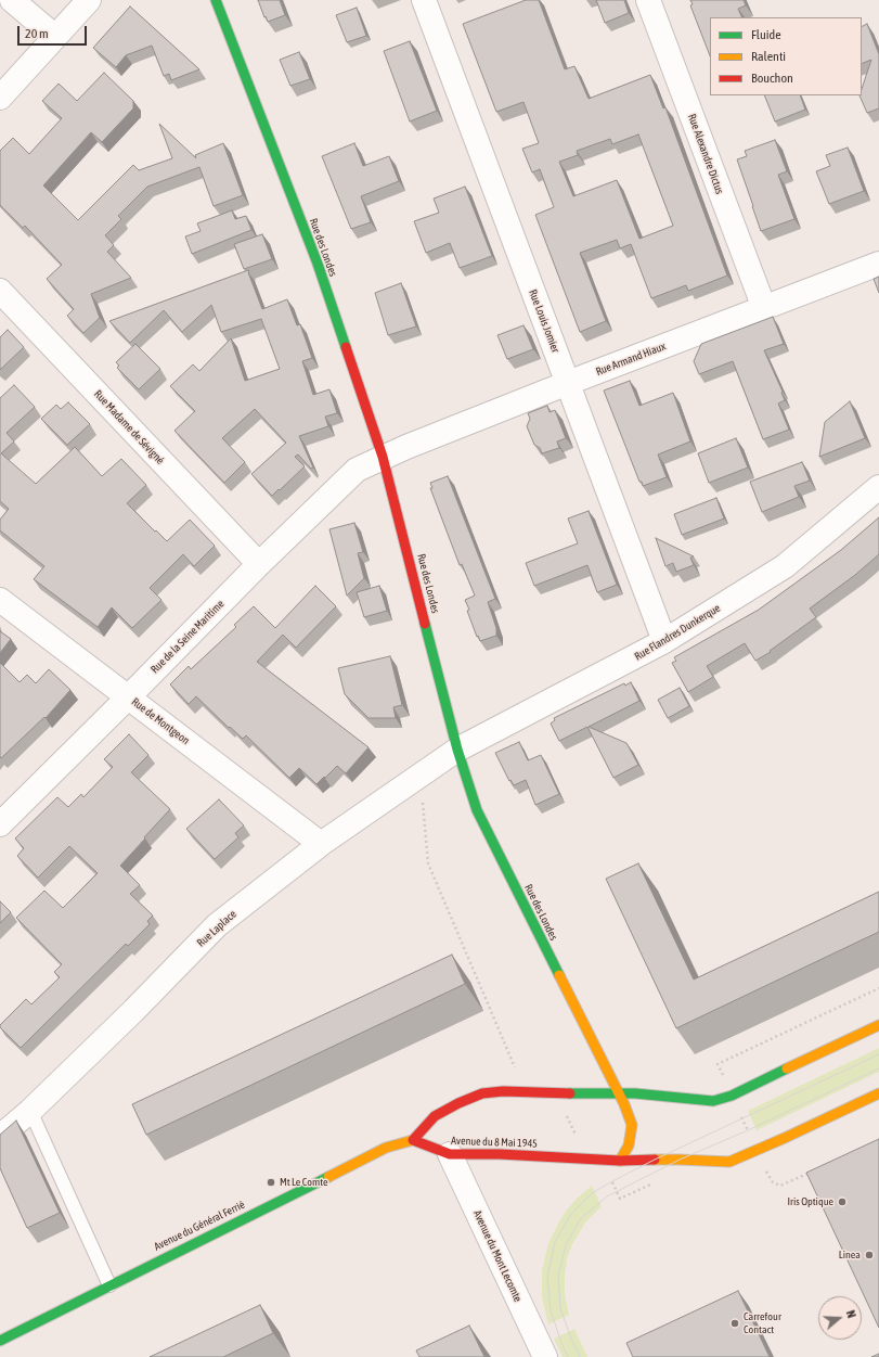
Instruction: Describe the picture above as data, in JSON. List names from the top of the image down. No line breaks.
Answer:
{"streets":{"street":["Rue Alexandre Dictus","Rue des Londes","Rue Louis Jomier","Rue Armand Hiaux","Rue Madame de Sévigné","Rue Flandres Dunkerque","Rue de la Seine Maritime","Rue de Montgeon","Rue Laplace","Avenue du 8 Mai 1945","Avenue du Général Ferrié","Avenue du Mont Lecomte"]},"crossings":[["Rue Alexandre Dictus","Rue Armand Hiaux"],["Rue des Londes","Rue Armand Hiaux"],["Rue des Londes","Rue Flandres Dunkerque"],["Rue des Londes","Rue de la Seine Maritime"],["Rue des Londes","Rue Laplace"],["Rue des Londes","Avenue du 8 Mai 1945"],["Rue Louis Jomier","Rue Armand Hiaux"],["Rue Louis Jomier","Rue Flandres Dunkerque"],["Rue Armand Hiaux","Rue de la Seine Maritime"],["Rue Madame de Sévigné","Rue de la Seine Maritime"],["Rue Flandres Dunkerque","Rue Laplace"],["Rue de la Seine Maritime","Rue de Montgeon"],["Rue de Montgeon","Rue Laplace"],["Avenue du 8 Mai 1945","Avenue du Général Ferrié"],["Avenue du 8 Mai 1945","Avenue du Mont Lecomte"]],"places":["Mt Le Comte","Iris Optique","Linea","Carrefour Contact"],"legend":["Fluide","Ralenti","Bouchon"],"scale_bar":"20 m","north":"right"}
